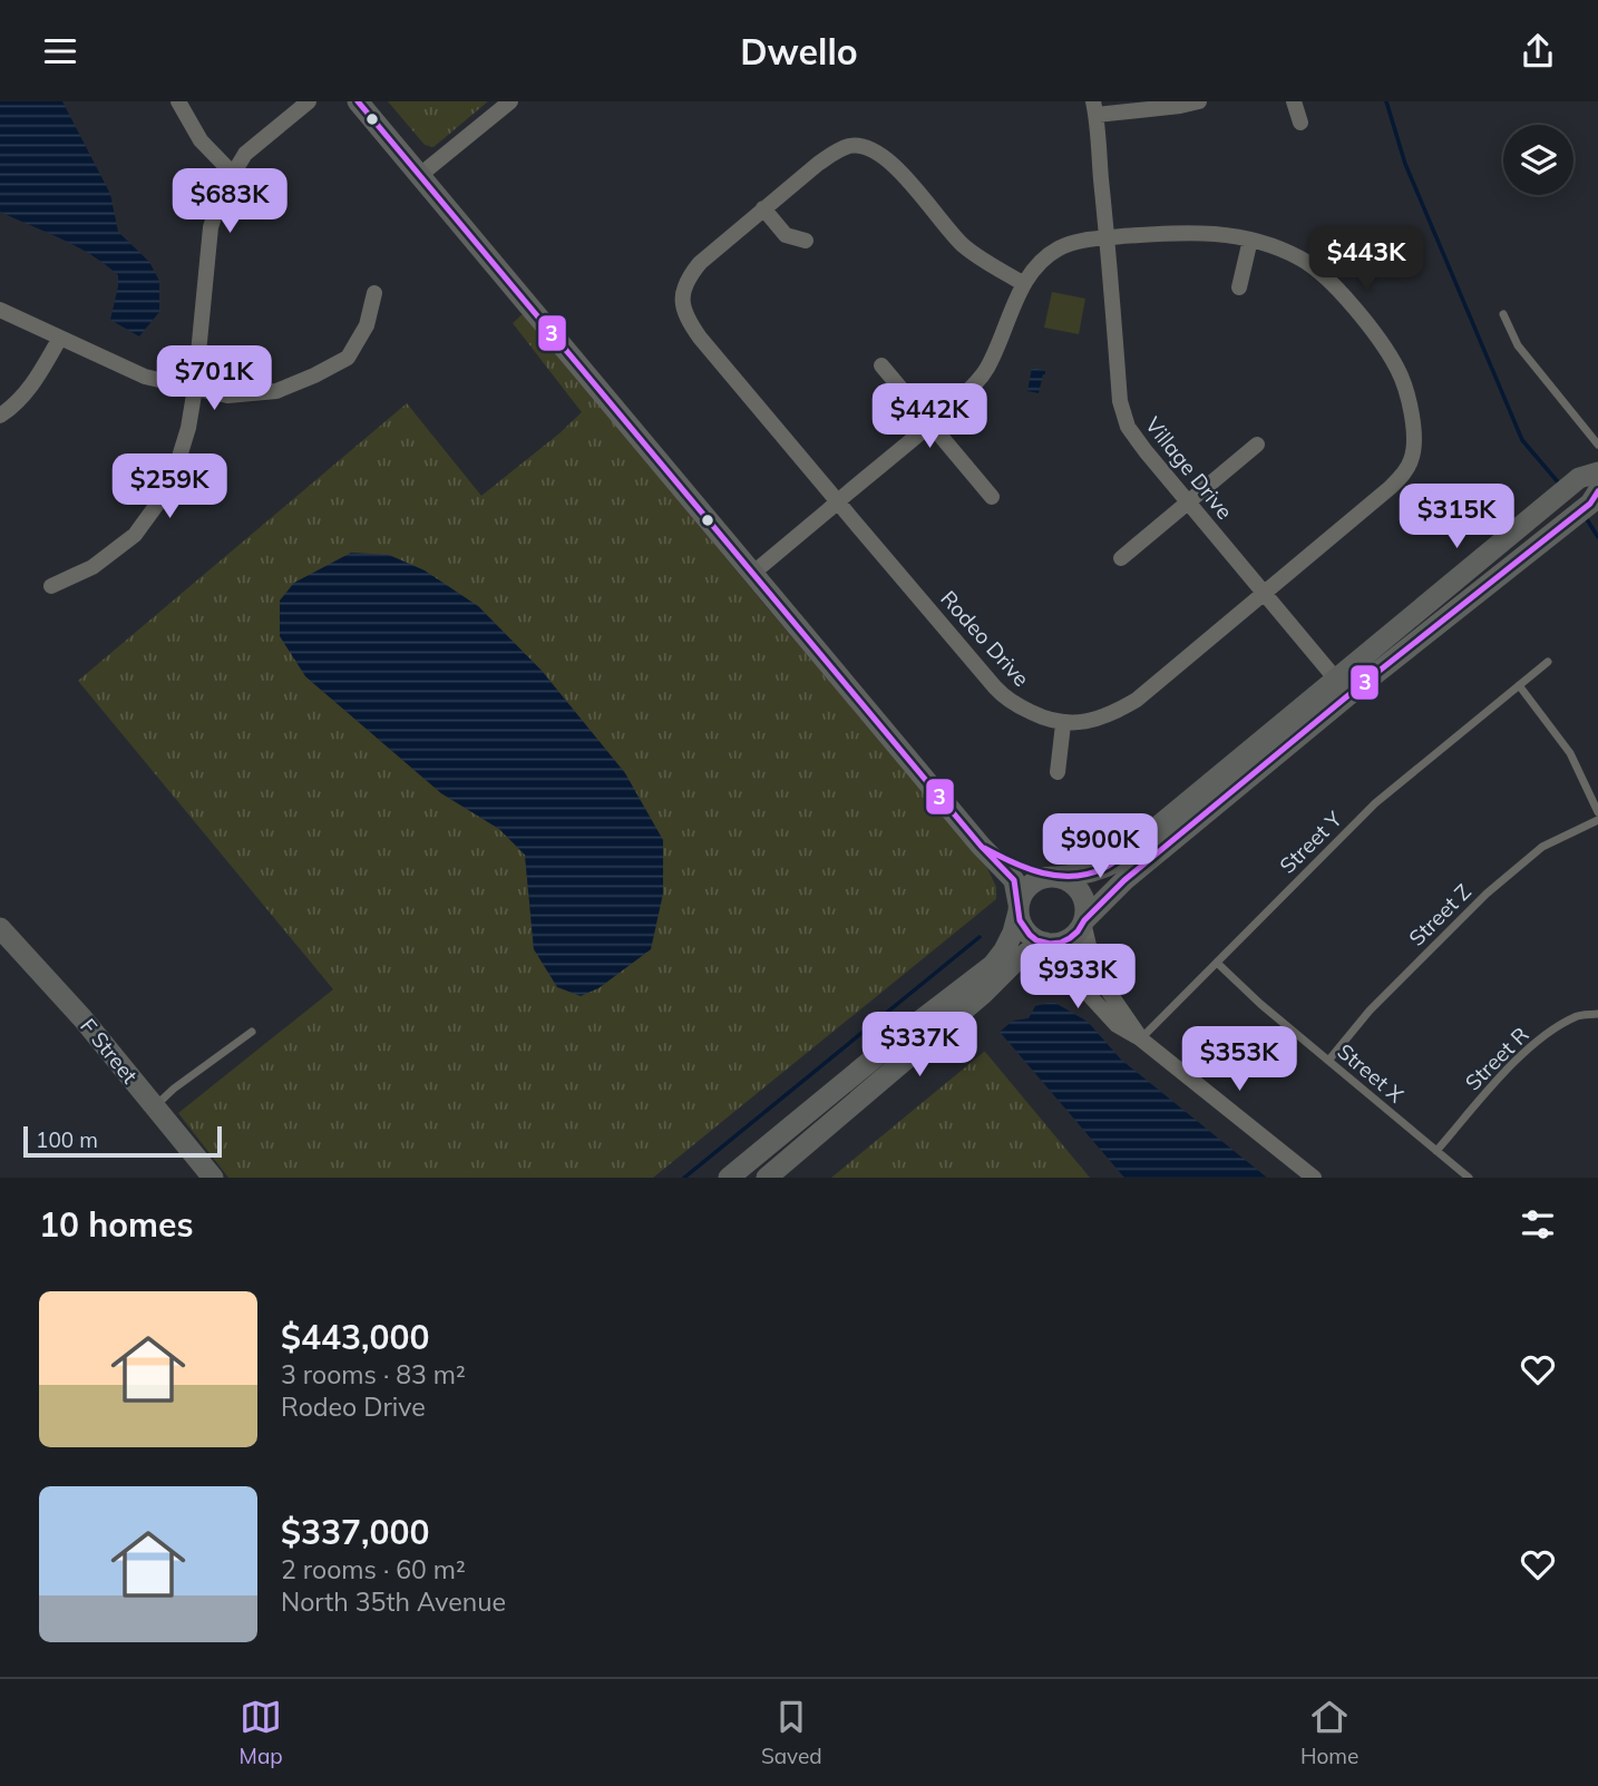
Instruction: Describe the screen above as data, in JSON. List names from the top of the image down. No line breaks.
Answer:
{"streets":{"street":["Village Drive","Rodeo Drive","F Street"],"lane":["Street Y","Street Z","Street R","Street X"]},"crossings":[["Street Y","Street X"],["Street Z","Street X"],["Street R","Street X"]],"lines":["transit line 3"],"scale_bar":"100 m","page":{"header":"Dwello","price":["$683K","$443K","$701K","$442K","$259K","$315K","$900K","$933K","$337K","$353K"],"scale":"100 m","heading":"10 homes","list":[{"name":"$443,000","note":"3 rooms · 83 m² · Rodeo Drive"},{"name":"$337,000","note":"2 rooms · 60 m² · North 35th Avenue"}],"tabs":["Map","Saved","Home"]}}
